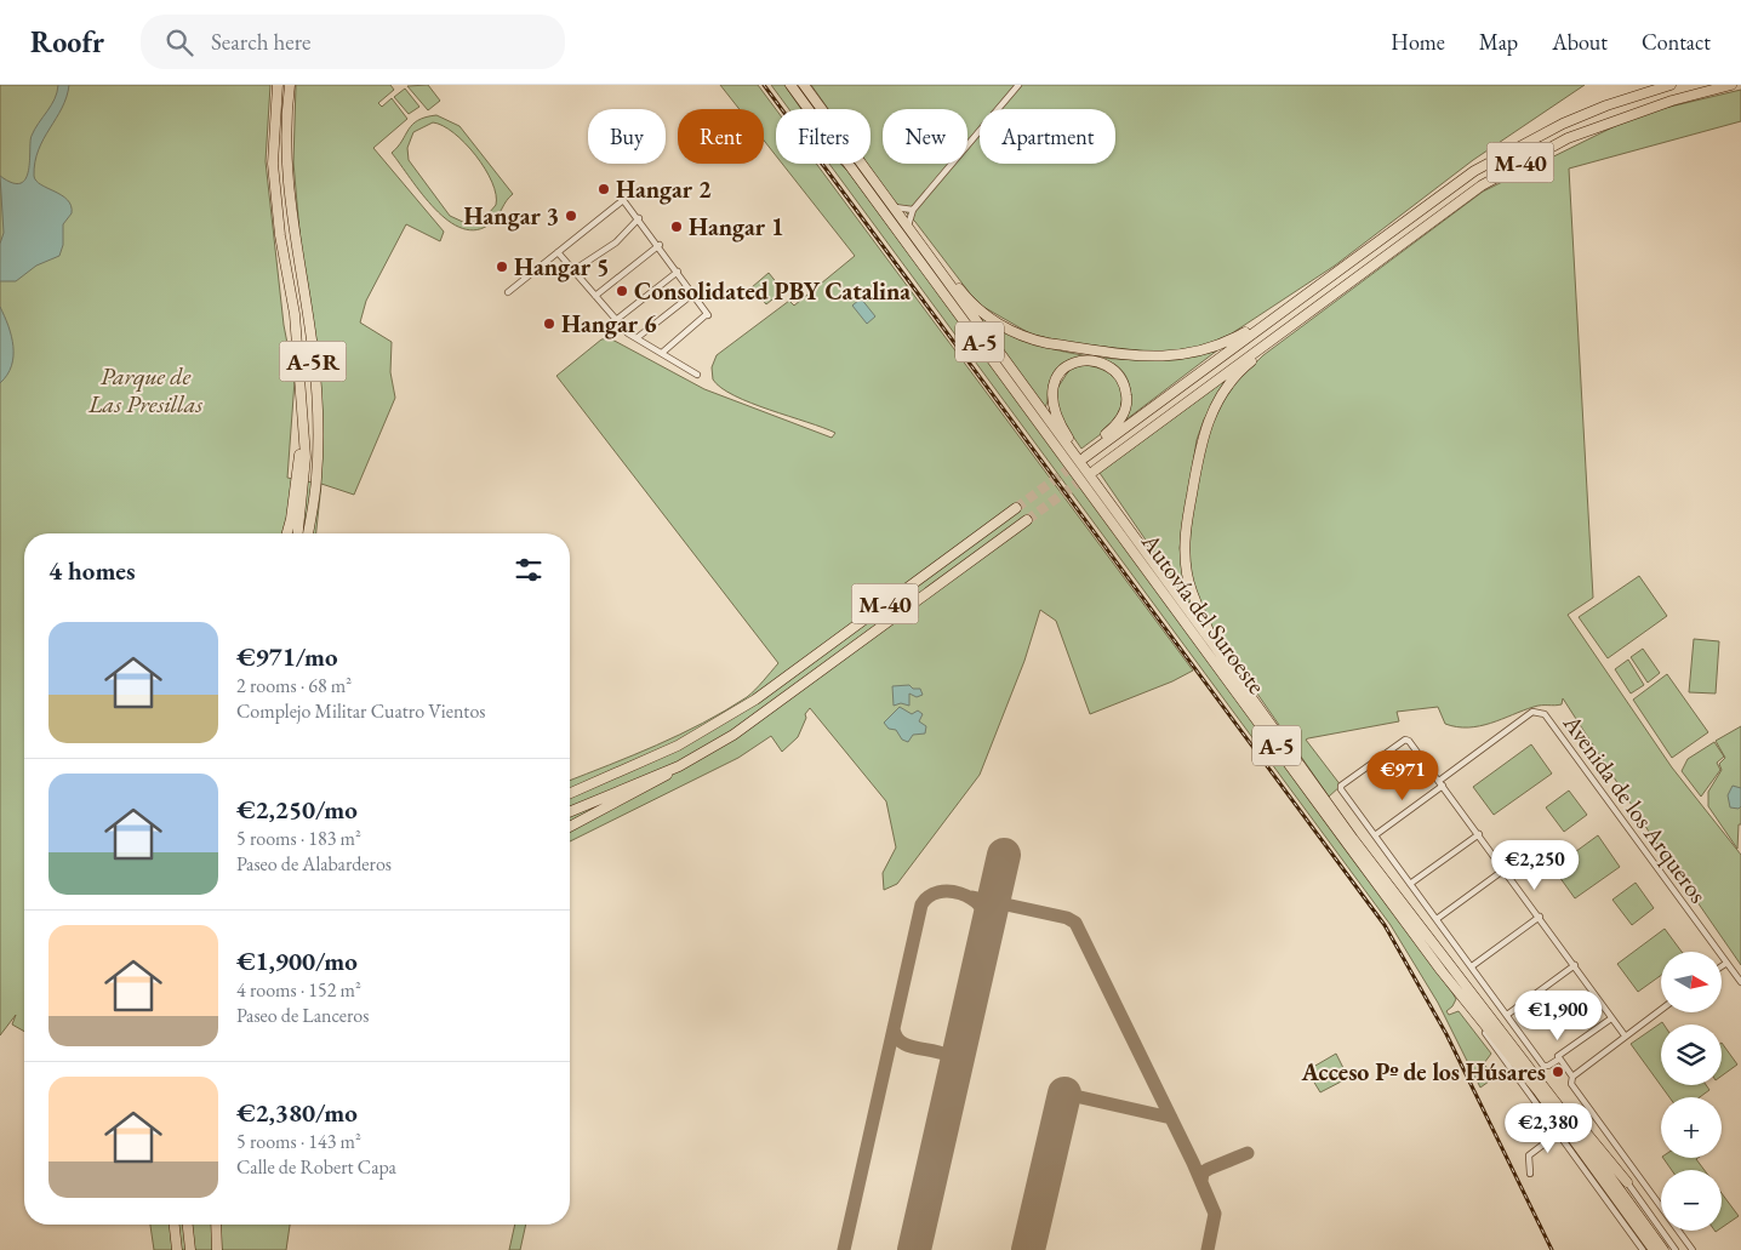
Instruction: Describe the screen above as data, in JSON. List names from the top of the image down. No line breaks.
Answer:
{"streets":{"highway":["M-40","A-5","A-5R","Autovía del Suroeste"],"street":["Avenida de los Arqueros"]},"crossings":[["M-40","Autovía del Suroeste"]],"parks":["Parque de Las Presillas"],"places":["Hangar 2","Hangar 3","Hangar 1","Hangar 5","Consolidated PBY Catalina","Hangar 6","Acceso Pº de los Húsares"],"north":"right","page":{"header":"Roofr","search":"Search here","nav":["Home","Map","About","Contact"],"chip":["Buy","Rent","Filters","New","Apartment"],"heading":"4 homes","list":[{"name":"€971/mo","note":"2 rooms · 68 m² · Complejo Militar Cuatro Vientos"},{"name":"€2,250/mo","note":"5 rooms · 183 m² · Paseo de Alabarderos"},{"name":"€1,900/mo","note":"4 rooms · 152 m² · Paseo de Lanceros"},{"name":"€2,380/mo","note":"5 rooms · 143 m² · Calle de Robert Capa"}],"price":["€971","€2,250","€1,900","€2,380"],"map_buttons":["+","−"]}}
